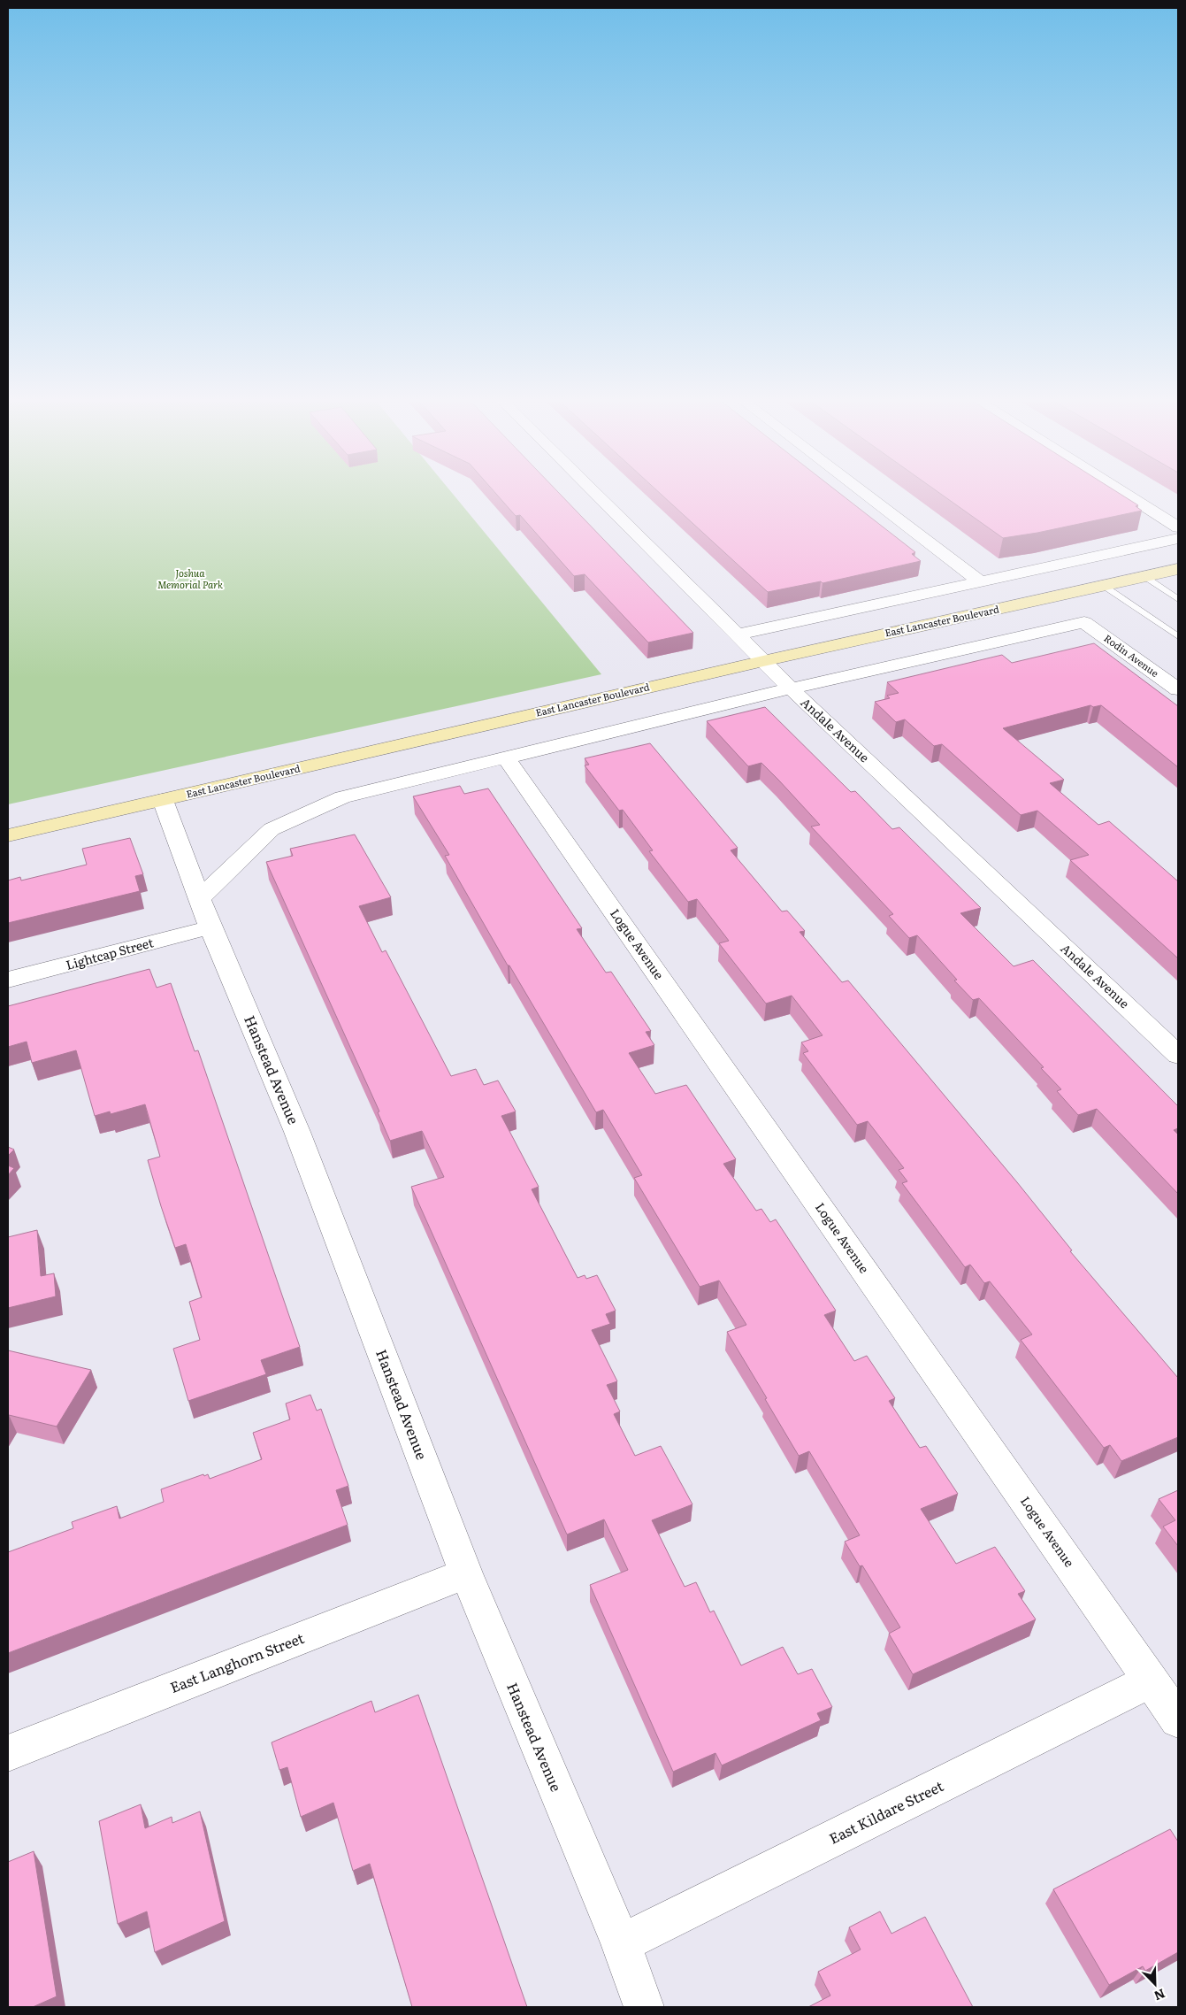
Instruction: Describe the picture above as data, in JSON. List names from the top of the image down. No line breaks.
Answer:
{"streets":{"main road":["East Lancaster Boulevard"],"street":["Rodin Avenue","Andale Avenue","Logue Avenue","Lightcap Street","Hanstead Avenue","East Langhorn Street","East Kildare Street"]},"crossings":[["East Lancaster Boulevard","Andale Avenue"],["East Lancaster Boulevard","Hanstead Avenue"],["Rodin Avenue","Andale Avenue"],["Logue Avenue","East Kildare Street"],["Lightcap Street","Hanstead Avenue"],["Hanstead Avenue","East Langhorn Street"],["Hanstead Avenue","East Kildare Street"]],"parks":["Joshua Memorial Park"],"north":"bottom right"}
